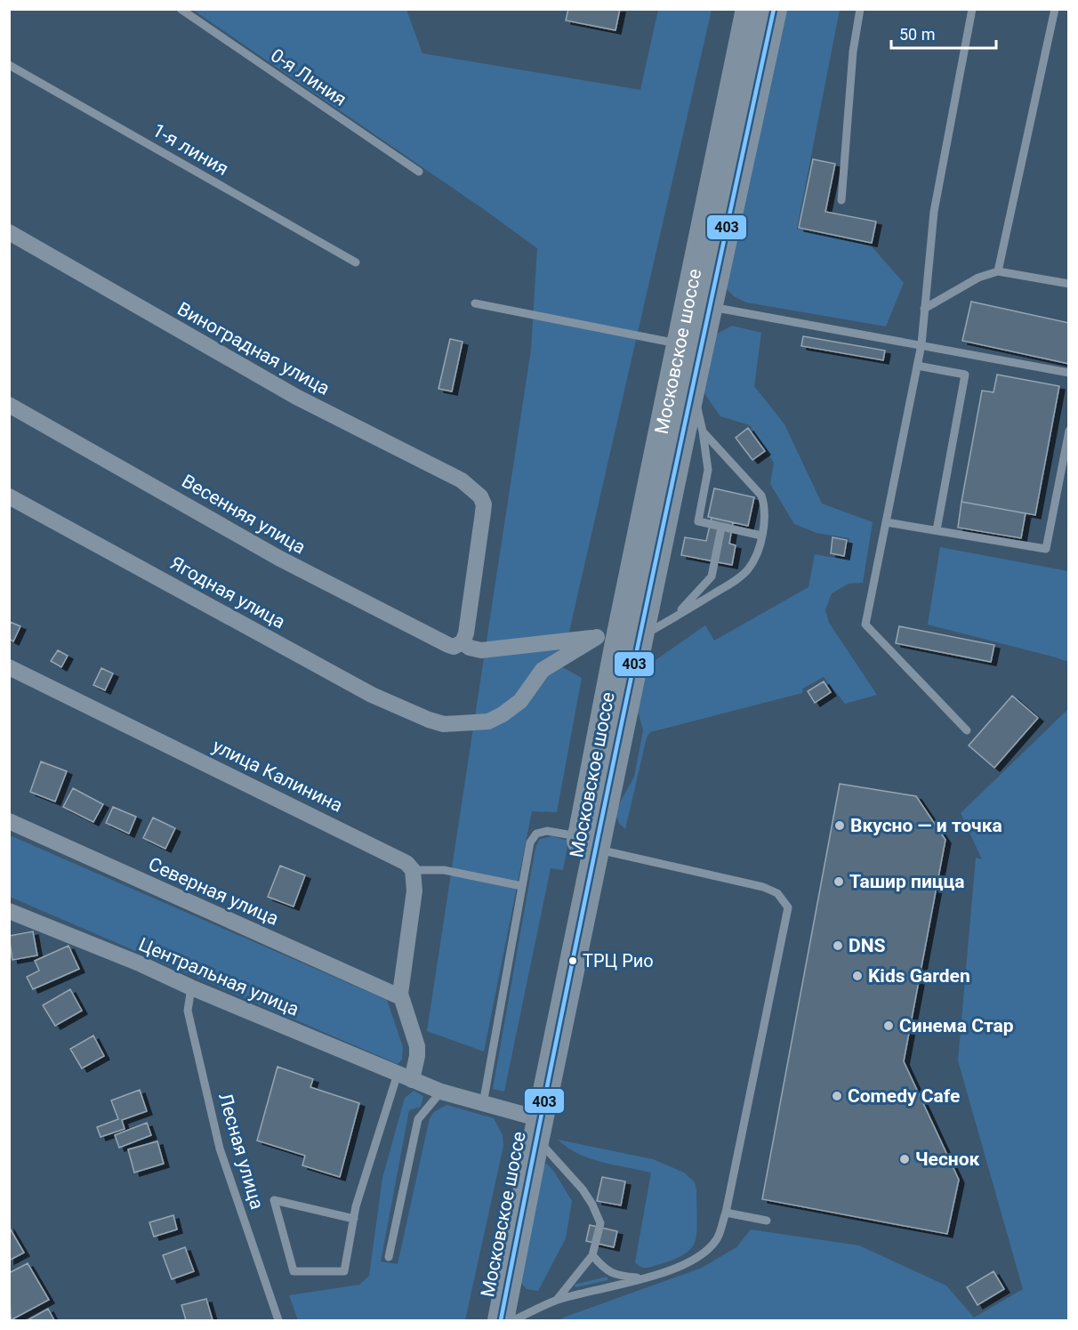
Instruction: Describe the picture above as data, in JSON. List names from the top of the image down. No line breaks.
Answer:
{"streets":{"main road":["Московское шоссе"],"street":["Виноградная улица","Весенняя улица","Ягодная улица","улица Калинина","Северная улица","Центральная улица"],"lane":["0-я Линия","1-я линия","Лесная улица"]},"crossings":[["Виноградная улица","Весенняя улица"],["Московское шоссе","Весенняя улица"],["Московское шоссе","Ягодная улица"],["Московское шоссе","Центральная улица"],["Весенняя улица","Ягодная улица"],["Центральная улица","Лесная улица"]],"places":["Вкусно — и точка","Ташир пицца","DNS","ТРЦ Рио","Kids Garden","Синема Стар","Comedy Cafe","Чеснок"],"lines":["transit line 403"],"scale_bar":"50 m"}
